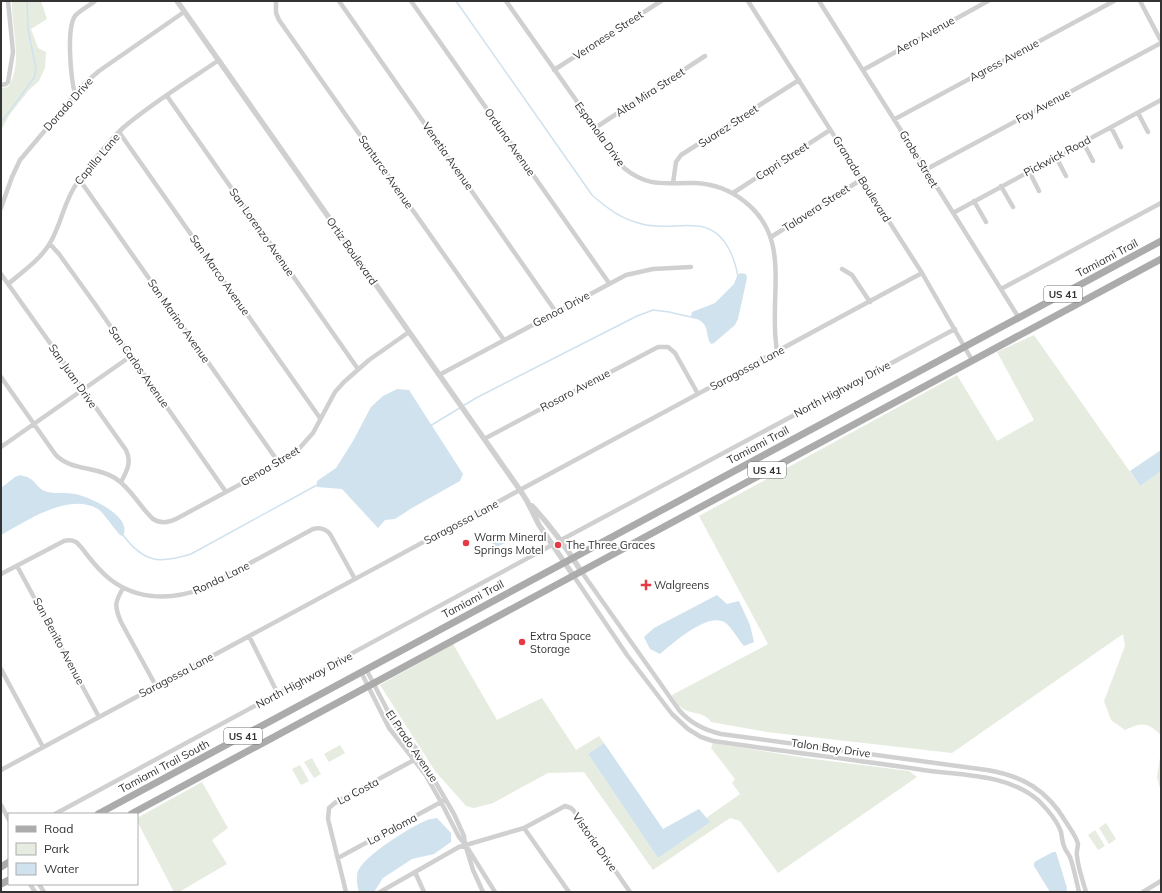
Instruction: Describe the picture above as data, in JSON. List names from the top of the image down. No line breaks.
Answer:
{"streets":{"main road":["Tamiami Trail","US 41","Tamiami Trail South"],"street":["Veronese Street","Aero Avenue","Agress Avenue","Alta Mira Street","Dorado Drive","Fay Avenue","Suarez Street","Espanola Drive","Orduna Avenue","Venetia Avenue","Pickwick Road","Capilla Lane","Grobe Street","Capri Street","Santurce Avenue","Granada Boulevard","Talavera Street","San Lorenzo Avenue","Ortiz Boulevard","San Marco Avenue","Genoa Drive","San Marino Avenue","San Carlos Avenue","Saragossa Lane","San Juan Drive","North Highway Drive","Rosaro Avenue","Genoa Street","Ronda Lane","San Benito Avenue","El Prado Avenue","Talon Bay Drive","La Costa","La Paloma","Vistoria Drive"]},"crossings":[["Veronese Street","Espanola Drive"],["Aero Avenue","Grobe Street"],["Agress Avenue","Grobe Street"],["Alta Mira Street","Espanola Drive"],["Dorado Drive","Ortiz Boulevard"],["Fay Avenue","Grobe Street"],["Suarez Street","Espanola Drive"],["Suarez Street","Granada Boulevard"],["Espanola Drive","Capri Street"],["Espanola Drive","Talavera Street"],["Espanola Drive","Saragossa Lane"],["Orduna Avenue","Genoa Drive"],["Venetia Avenue","Genoa Drive"],["Pickwick Road","Grobe Street"],["Capilla Lane","San Lorenzo Avenue"],["Capilla Lane","Ortiz Boulevard"],["Capilla Lane","San Marco Avenue"],["Capilla Lane","San Marino Avenue"],["Capilla Lane","San Carlos Avenue"],["Capilla Lane","San Juan Drive"],["Grobe Street","Tamiami Trail"],["Capri Street","Granada Boulevard"],["Santurce Avenue","Genoa Drive"],["Granada Boulevard","Talavera Street"],["Granada Boulevard","Tamiami Trail"],["Granada Boulevard","US 41"],["Granada Boulevard","Saragossa Lane"],["Granada Boulevard","North Highway Drive"],["San Lorenzo Avenue","Genoa Street"],["Ortiz Boulevard","Tamiami Trail"],["Ortiz Boulevard","US 41"],["Ortiz Boulevard","Genoa Drive"],["Ortiz Boulevard","Saragossa Lane"],["Ortiz Boulevard","North Highway Drive"],["Ortiz Boulevard","Rosaro Avenue"],["Ortiz Boulevard","Genoa Street"],["Ortiz Boulevard","Talon Bay Drive"],["Tamiami Trail","Tamiami Trail South"],["San Marco Avenue","Genoa Street"],["US 41","El Prado Avenue"],["US 41","Talon Bay Drive"],["San Marino Avenue","Genoa Street"],["San Carlos Avenue","Genoa Street"],["Saragossa Lane","Rosaro Avenue"],["Saragossa Lane","Ronda Lane"],["Saragossa Lane","San Benito Avenue"],["San Juan Drive","Genoa Street"],["Ronda Lane","San Benito Avenue"],["El Prado Avenue","La Costa"],["El Prado Avenue","La Paloma"],["El Prado Avenue","Vistoria Drive"],["La Costa","La Paloma"]],"places":{"other":["Warm Mineral Springs Motel","The Three Graces","Extra Space Storage"],"health":["Walgreens"]},"legend":["Road","Park","Water"]}
